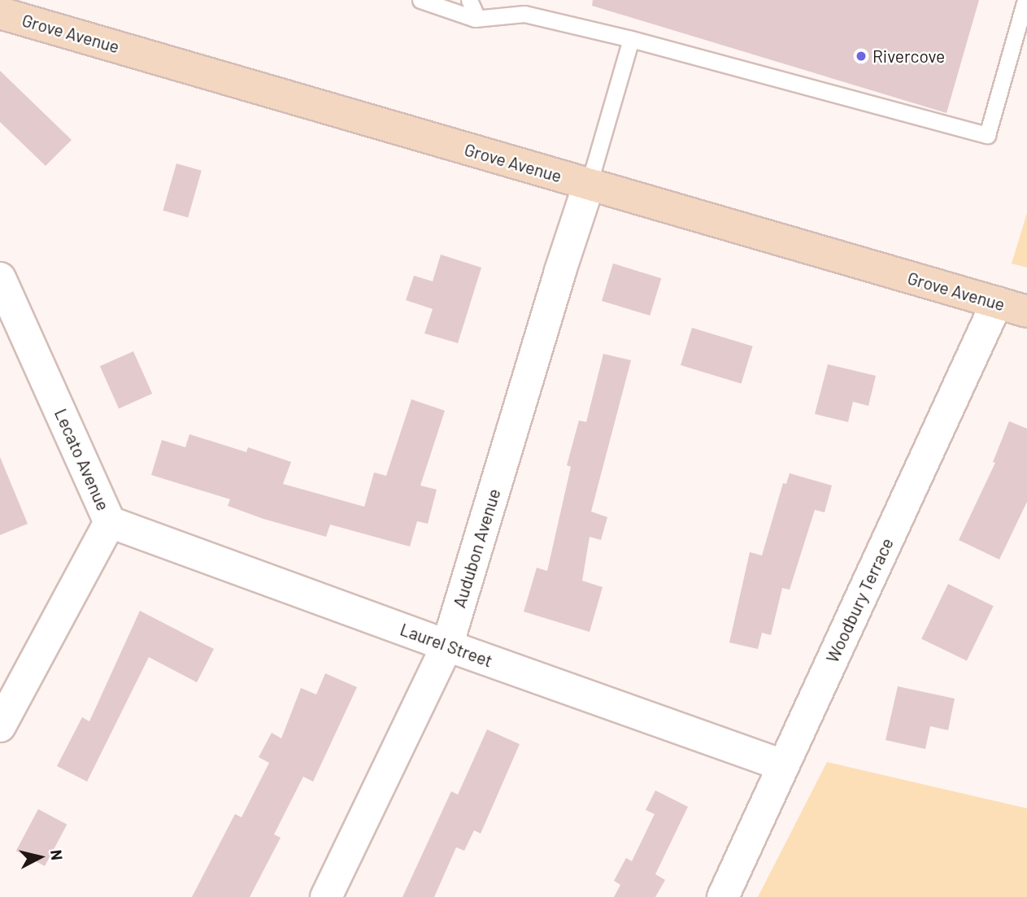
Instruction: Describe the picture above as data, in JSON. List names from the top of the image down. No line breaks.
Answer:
{"streets":{"main road":["Grove Avenue"],"street":["Lecato Avenue","Audubon Avenue","Woodbury Terrace","Laurel Street"]},"crossings":[["Grove Avenue","Audubon Avenue"],["Grove Avenue","Woodbury Terrace"],["Lecato Avenue","Laurel Street"],["Audubon Avenue","Laurel Street"],["Woodbury Terrace","Laurel Street"]],"places":["Rivercove"],"north":"right"}
